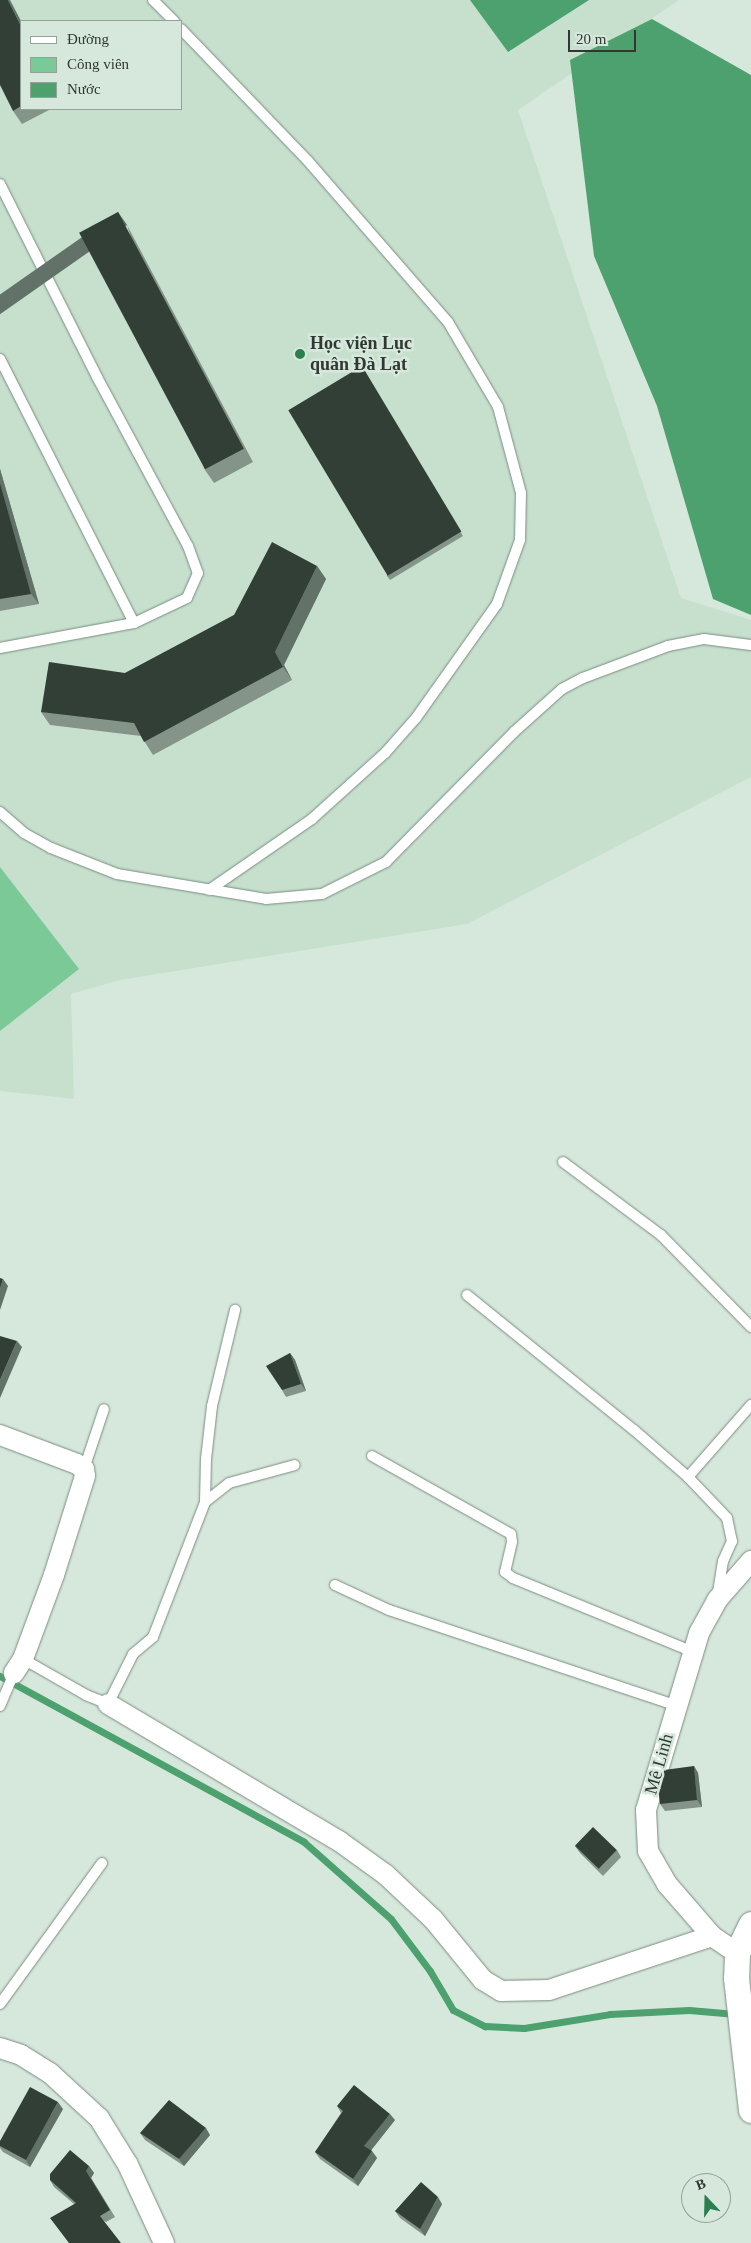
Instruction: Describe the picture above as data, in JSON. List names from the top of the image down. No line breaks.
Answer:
{"streets":{"street":["Mê Linh"]},"places":["Học viện Lục quân Đà Lạt"],"legend":["Đường","Công viên","Nước"],"scale_bar":"20 m","north":"top"}
